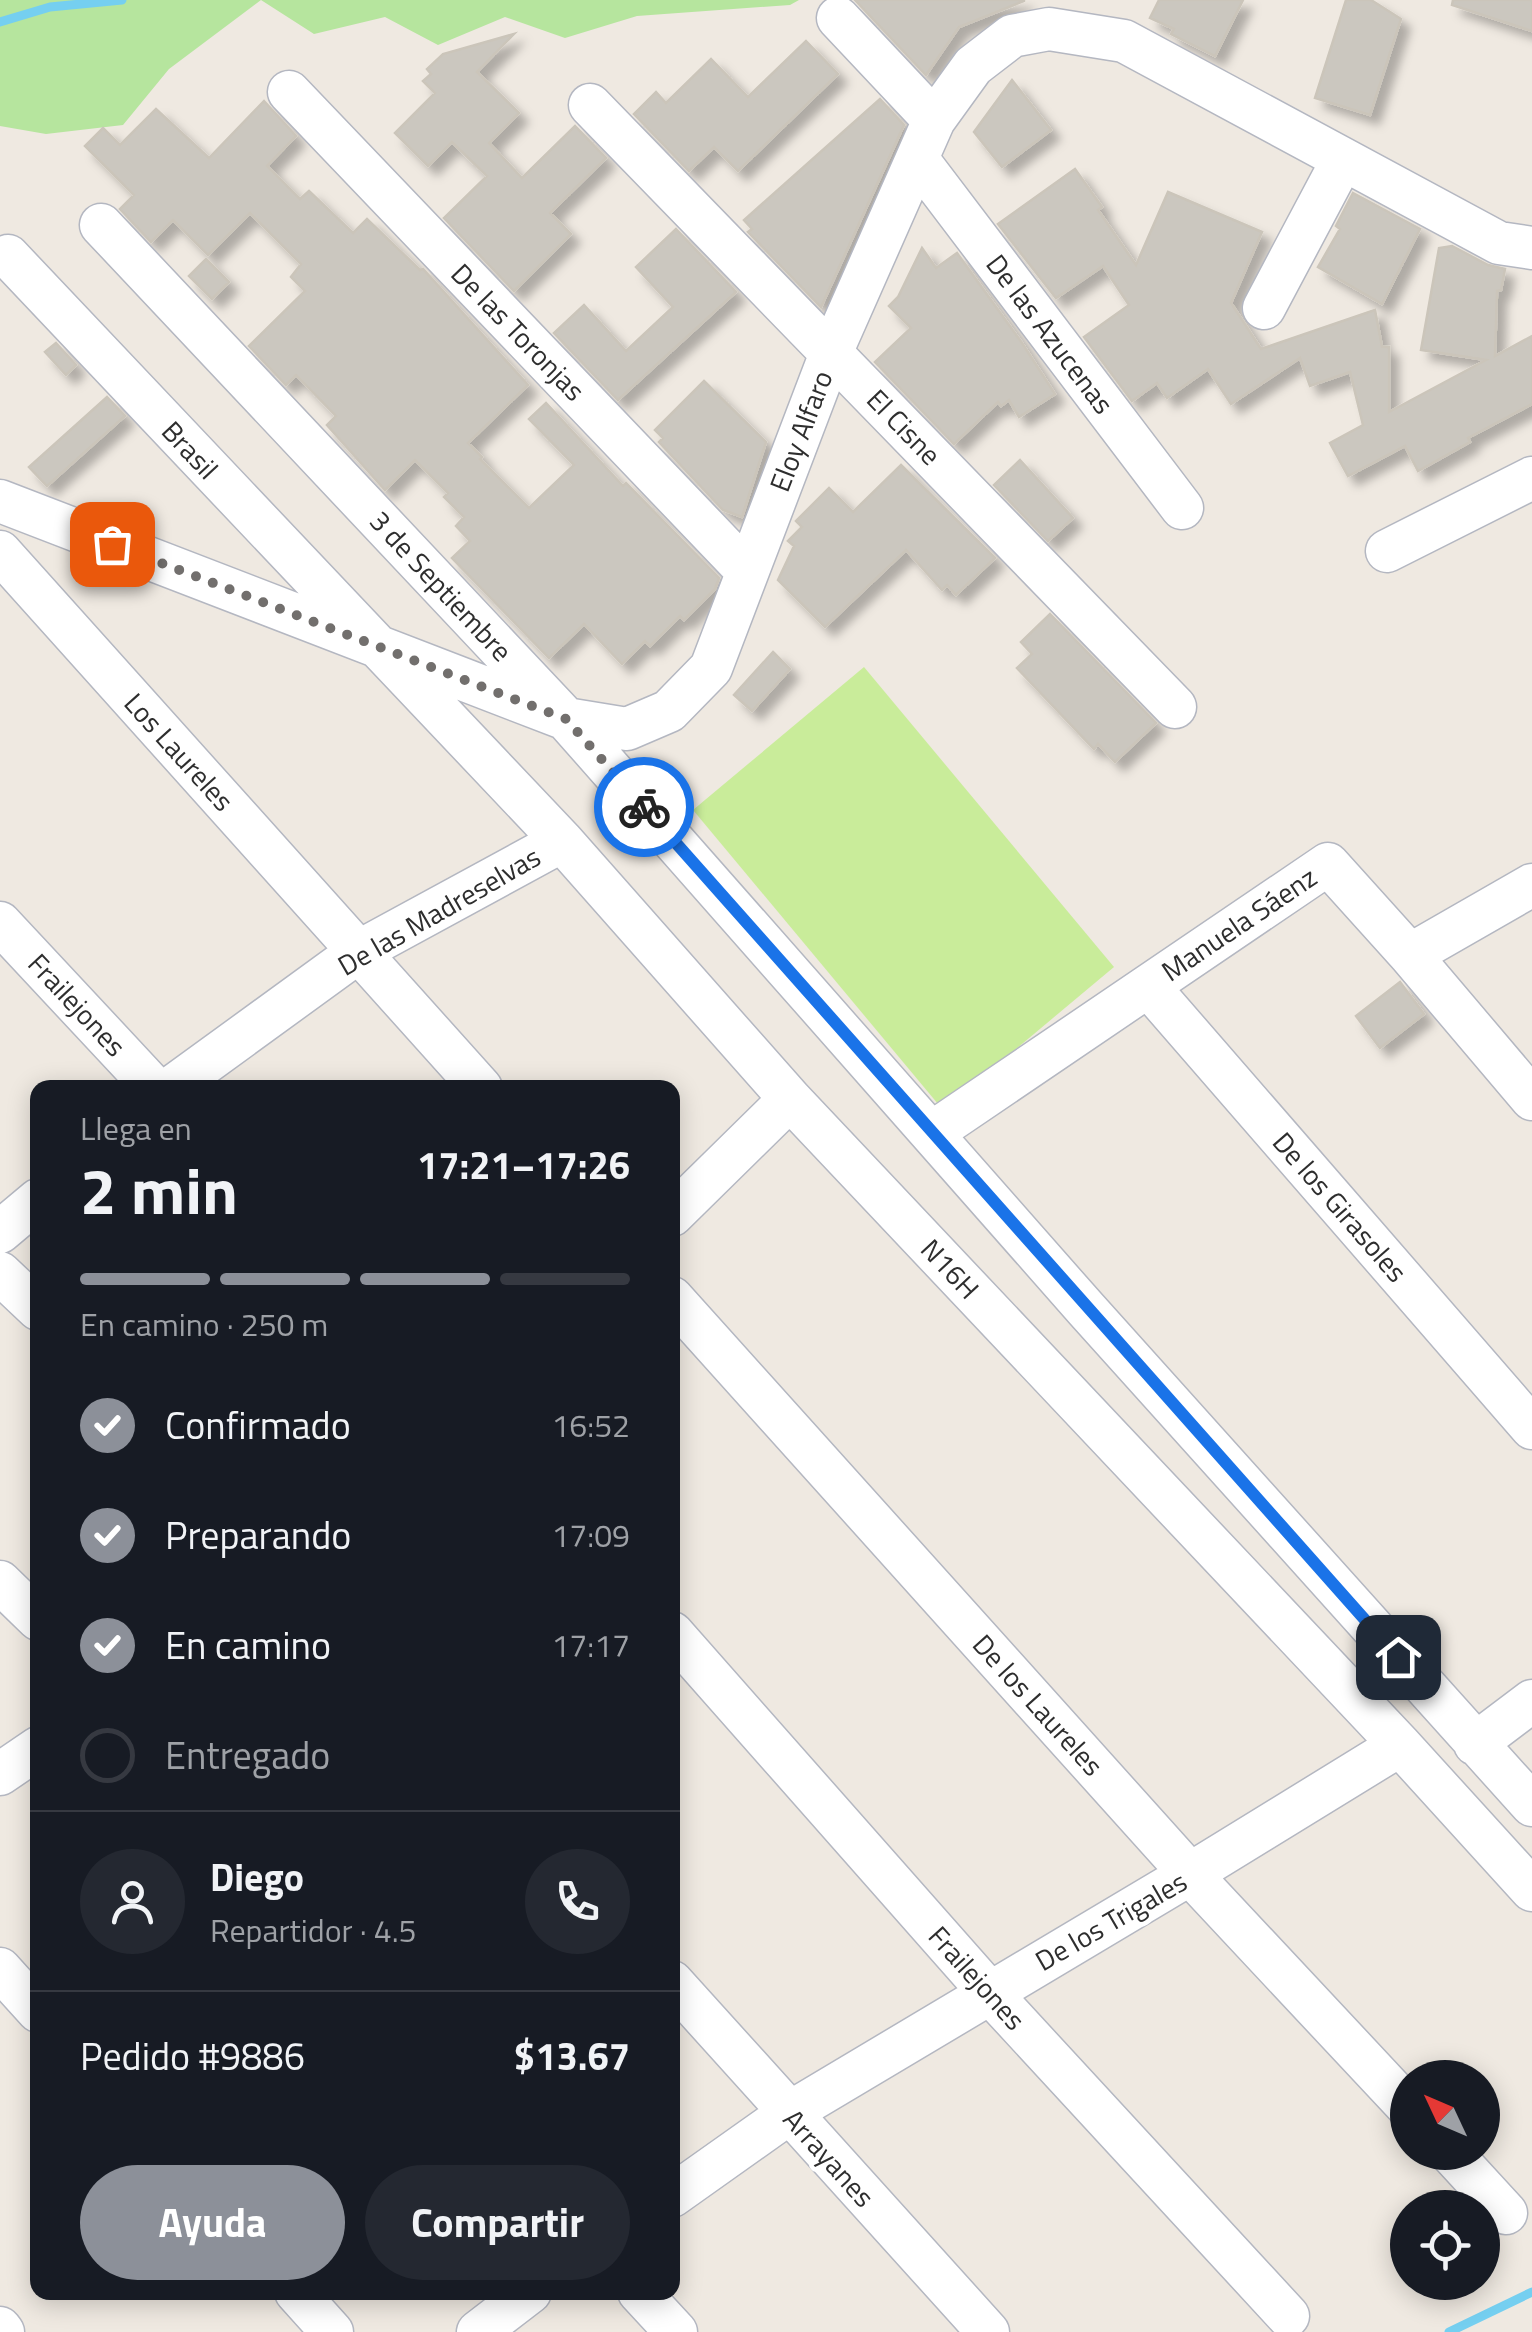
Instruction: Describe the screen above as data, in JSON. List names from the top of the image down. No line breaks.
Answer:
{"streets":{"street":["De las Toronjas","De las Azucenas","El Cisne","Eloy Alfaro","Brasil","3 de Septiembre","Los Laureles","De las Madreselvas","Manuela Sáenz","Frailejones","De los Girasoles","N16H","De los Laureles","De los Trigales","Arrayanes"]},"crossings":[["De las Toronjas","Eloy Alfaro"],["De las Azucenas","Eloy Alfaro"],["El Cisne","Eloy Alfaro"],["Eloy Alfaro","Brasil"],["Eloy Alfaro","3 de Septiembre"],["Eloy Alfaro","N16H"],["Brasil","N16H"],["3 de Septiembre","Manuela Sáenz"],["Los Laureles","De las Madreselvas"],["De las Madreselvas","N16H"],["Manuela Sáenz","De los Girasoles"],["Frailejones","De los Trigales"],["N16H","De los Trigales"],["De los Laureles","De los Trigales"],["De los Trigales","Arrayanes"]],"north":"top left","page":{"heading":["2 min","Llega en","17:21–17:26"],"panel":["Diego","Repartidor · 4.5","Pedido #9886","$13.67"],"bar":"En camino · 250 m","list":[["Confirmado","16:52"],["Preparando","17:09"],["En camino","17:17"],"Entregado"],"buttons":["Ayuda","Compartir"]}}
